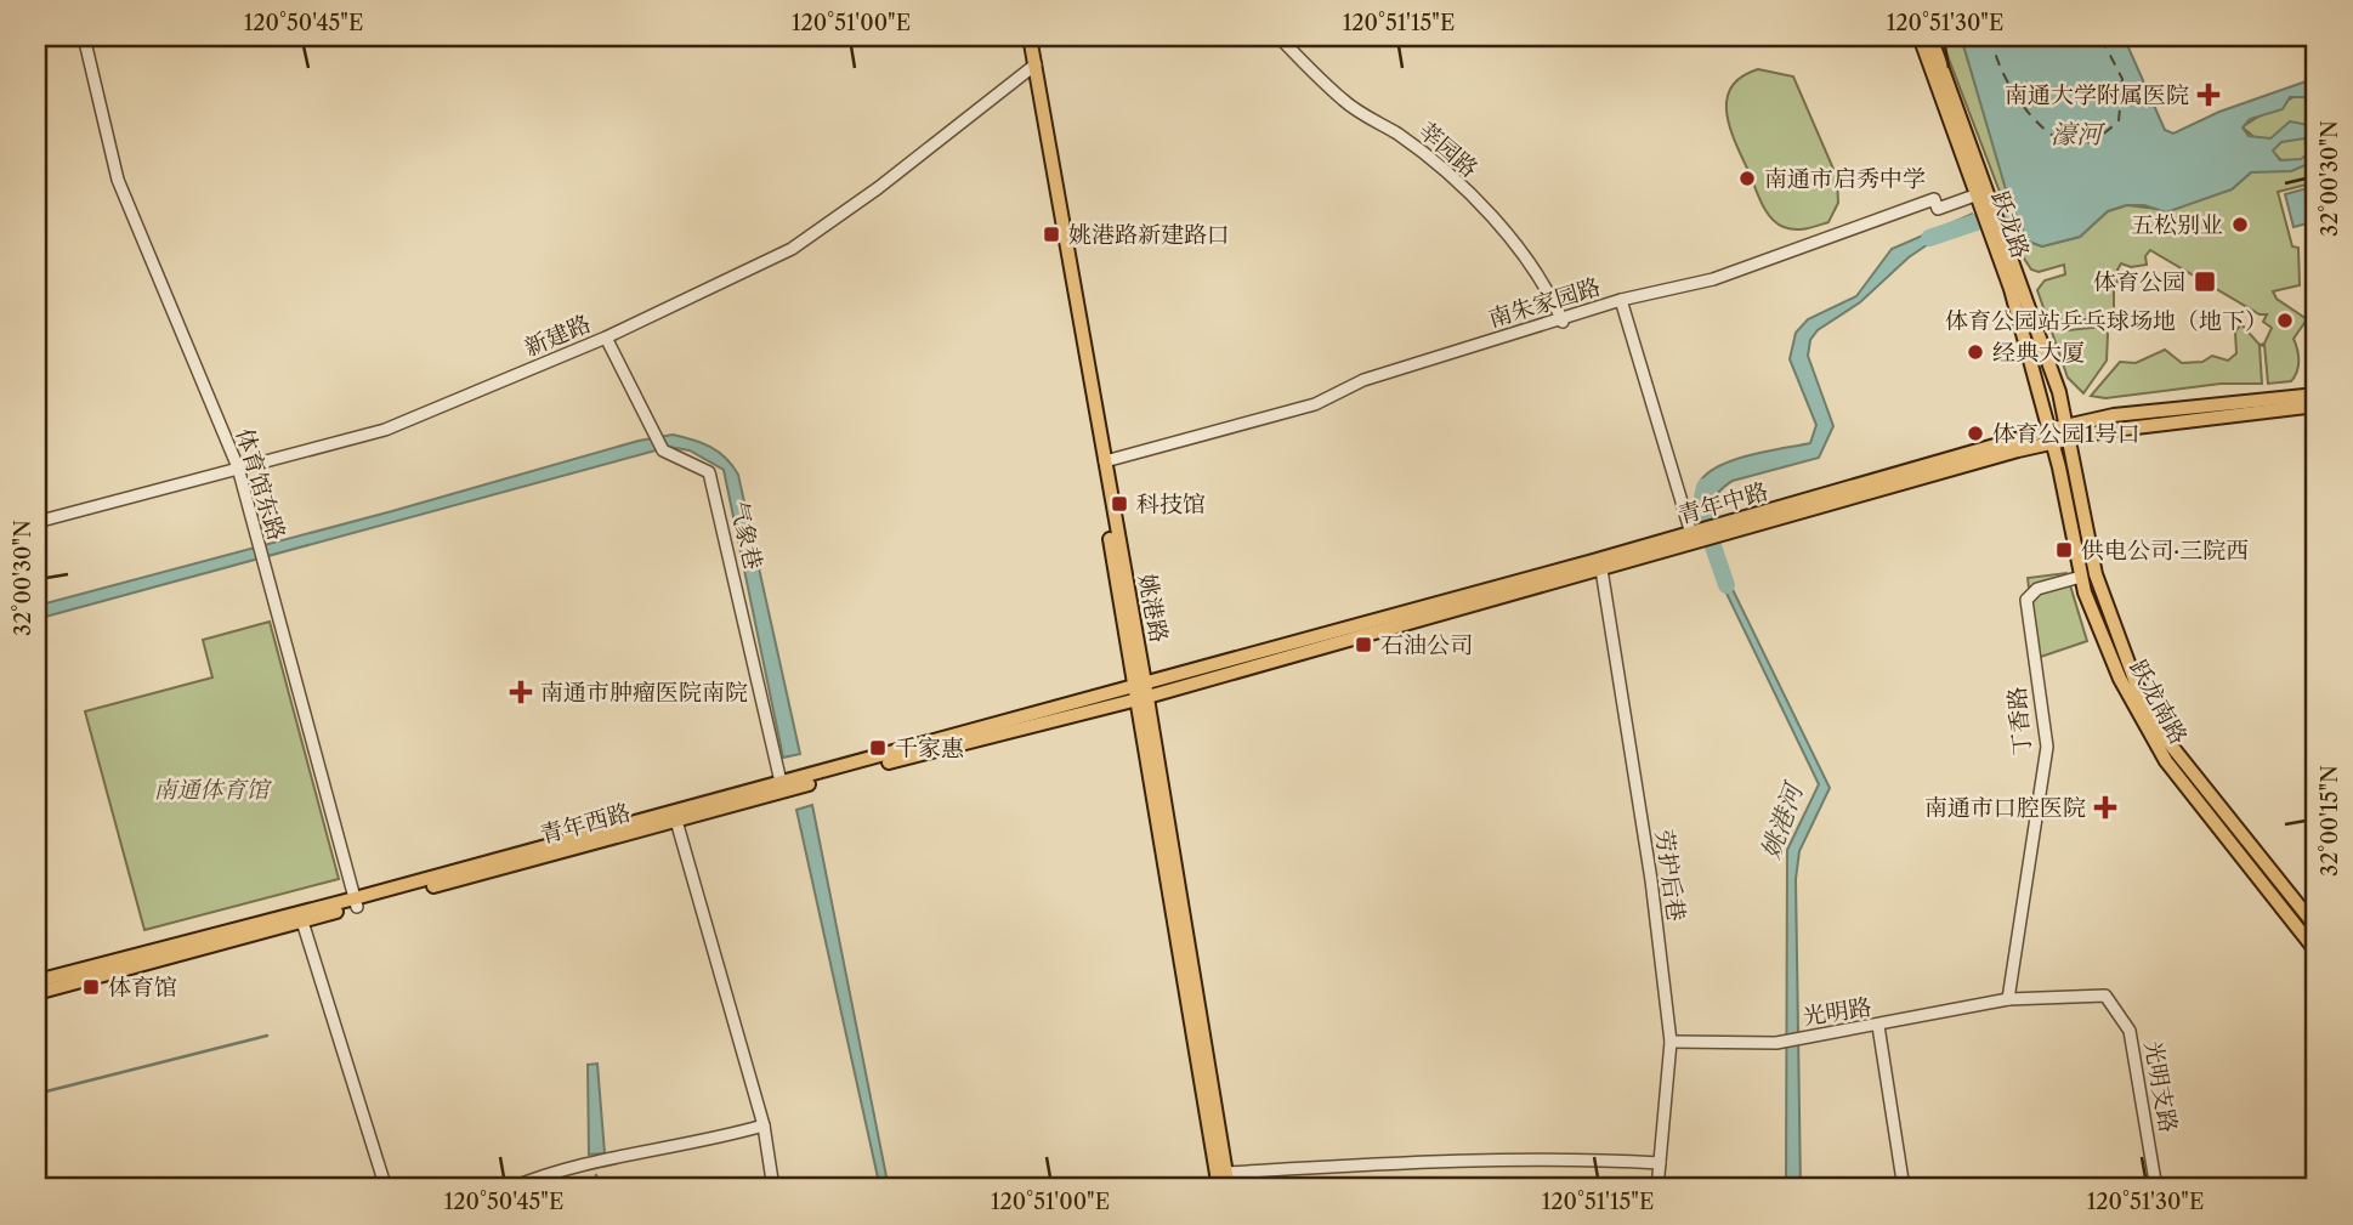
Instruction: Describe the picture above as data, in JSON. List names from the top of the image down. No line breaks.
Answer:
{"streets":{"main road":["跃龙路","青年中路","姚港路","跃龙南路","青年西路"],"street":["莘园路","南朱家园路","新建路","体育馆东路","气象巷","丁香路","劳护后巷","光明路","光明支路"]},"crossings":[["莘园路","南朱家园路"],["跃龙路","南朱家园路"],["跃龙路","青年中路"],["跃龙路","跃龙南路"],["南朱家园路","姚港路"],["新建路","体育馆东路"],["新建路","气象巷"],["新建路","姚港路"],["体育馆东路","青年西路"],["青年中路","姚港路"],["青年中路","跃龙南路"],["青年中路","青年西路"],["青年中路","劳护后巷"],["气象巷","青年西路"],["姚港路","青年西路"],["跃龙南路","丁香路"],["丁香路","光明路"],["丁香路","光明支路"],["劳护后巷","光明路"],["光明路","光明支路"]],"water":["濠河","姚港河"],"parks":["南通体育馆"],"places":{"health":["南通大学附属医院","南通市肿瘤医院南院","南通市口腔医院"],"other":["南通市启秀中学","五松别业","体育公园站乒乓球场地（地下）","经典大厦","体育公园1号口"],"transit":["姚港路新建路口","体育公园","科技馆","供电公司·三院西","石油公司","千家惠","体育馆"]},"coordinates":["120°50'45\"E","120°51'00\"E","120°51'15\"E","120°51'30\"E","32°00'30\"N","32°00'15\"N"]}
